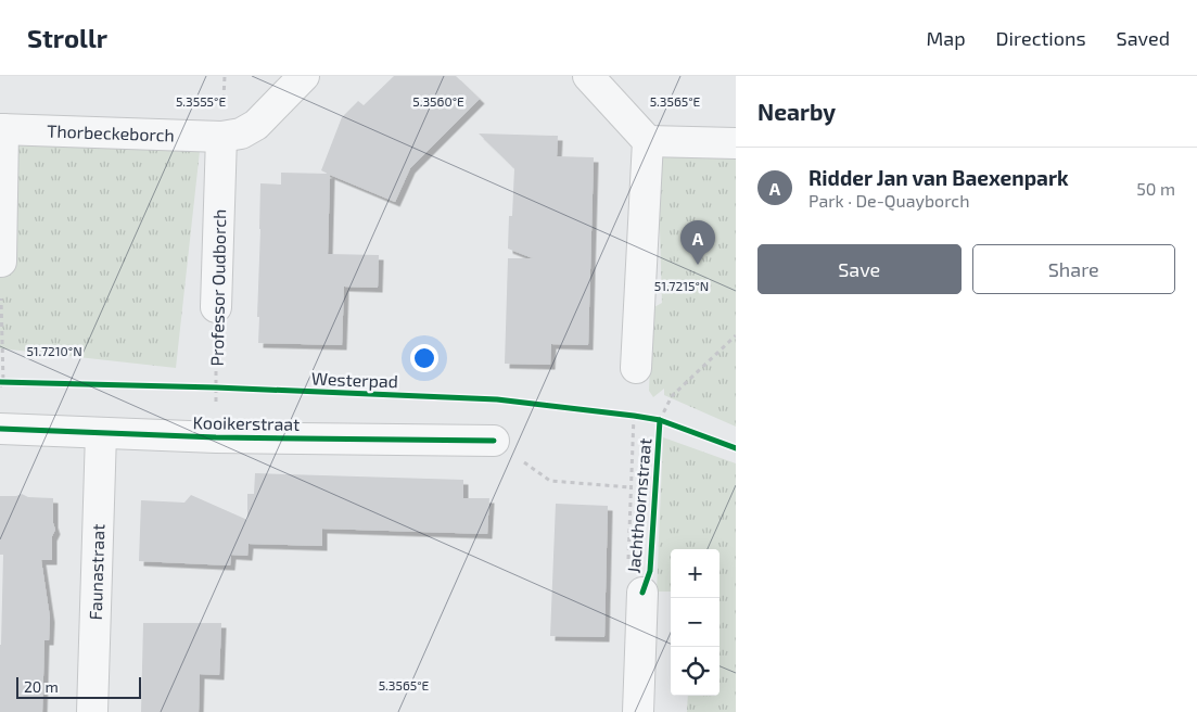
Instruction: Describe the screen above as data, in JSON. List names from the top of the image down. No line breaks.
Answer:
{"streets":{"street":["Thorbeckeborch","Professor Oudborch","Kooikerstraat","Jachthoornstraat","Faunastraat"],"cycle path":["Westerpad"]},"crossings":[["Thorbeckeborch","Professor Oudborch"],["Professor Oudborch","Kooikerstraat"],["Kooikerstraat","Faunastraat"]],"scale_bar":"20 m","page":{"header":"Strollr","nav":["Map","Directions","Saved"],"heading":"Nearby","list":[{"mark":"A","name":"Ridder Jan van Baexenpark","note":"Park · De-Quayborch","value":"50 m"}],"pins":"A","buttons":["Save","Share"],"map_buttons":["+","−"],"scale":"20 m"},"coordinates":["5.3555°E","5.3560°E","5.3565°E","51.7215°N","51.7210°N"]}
